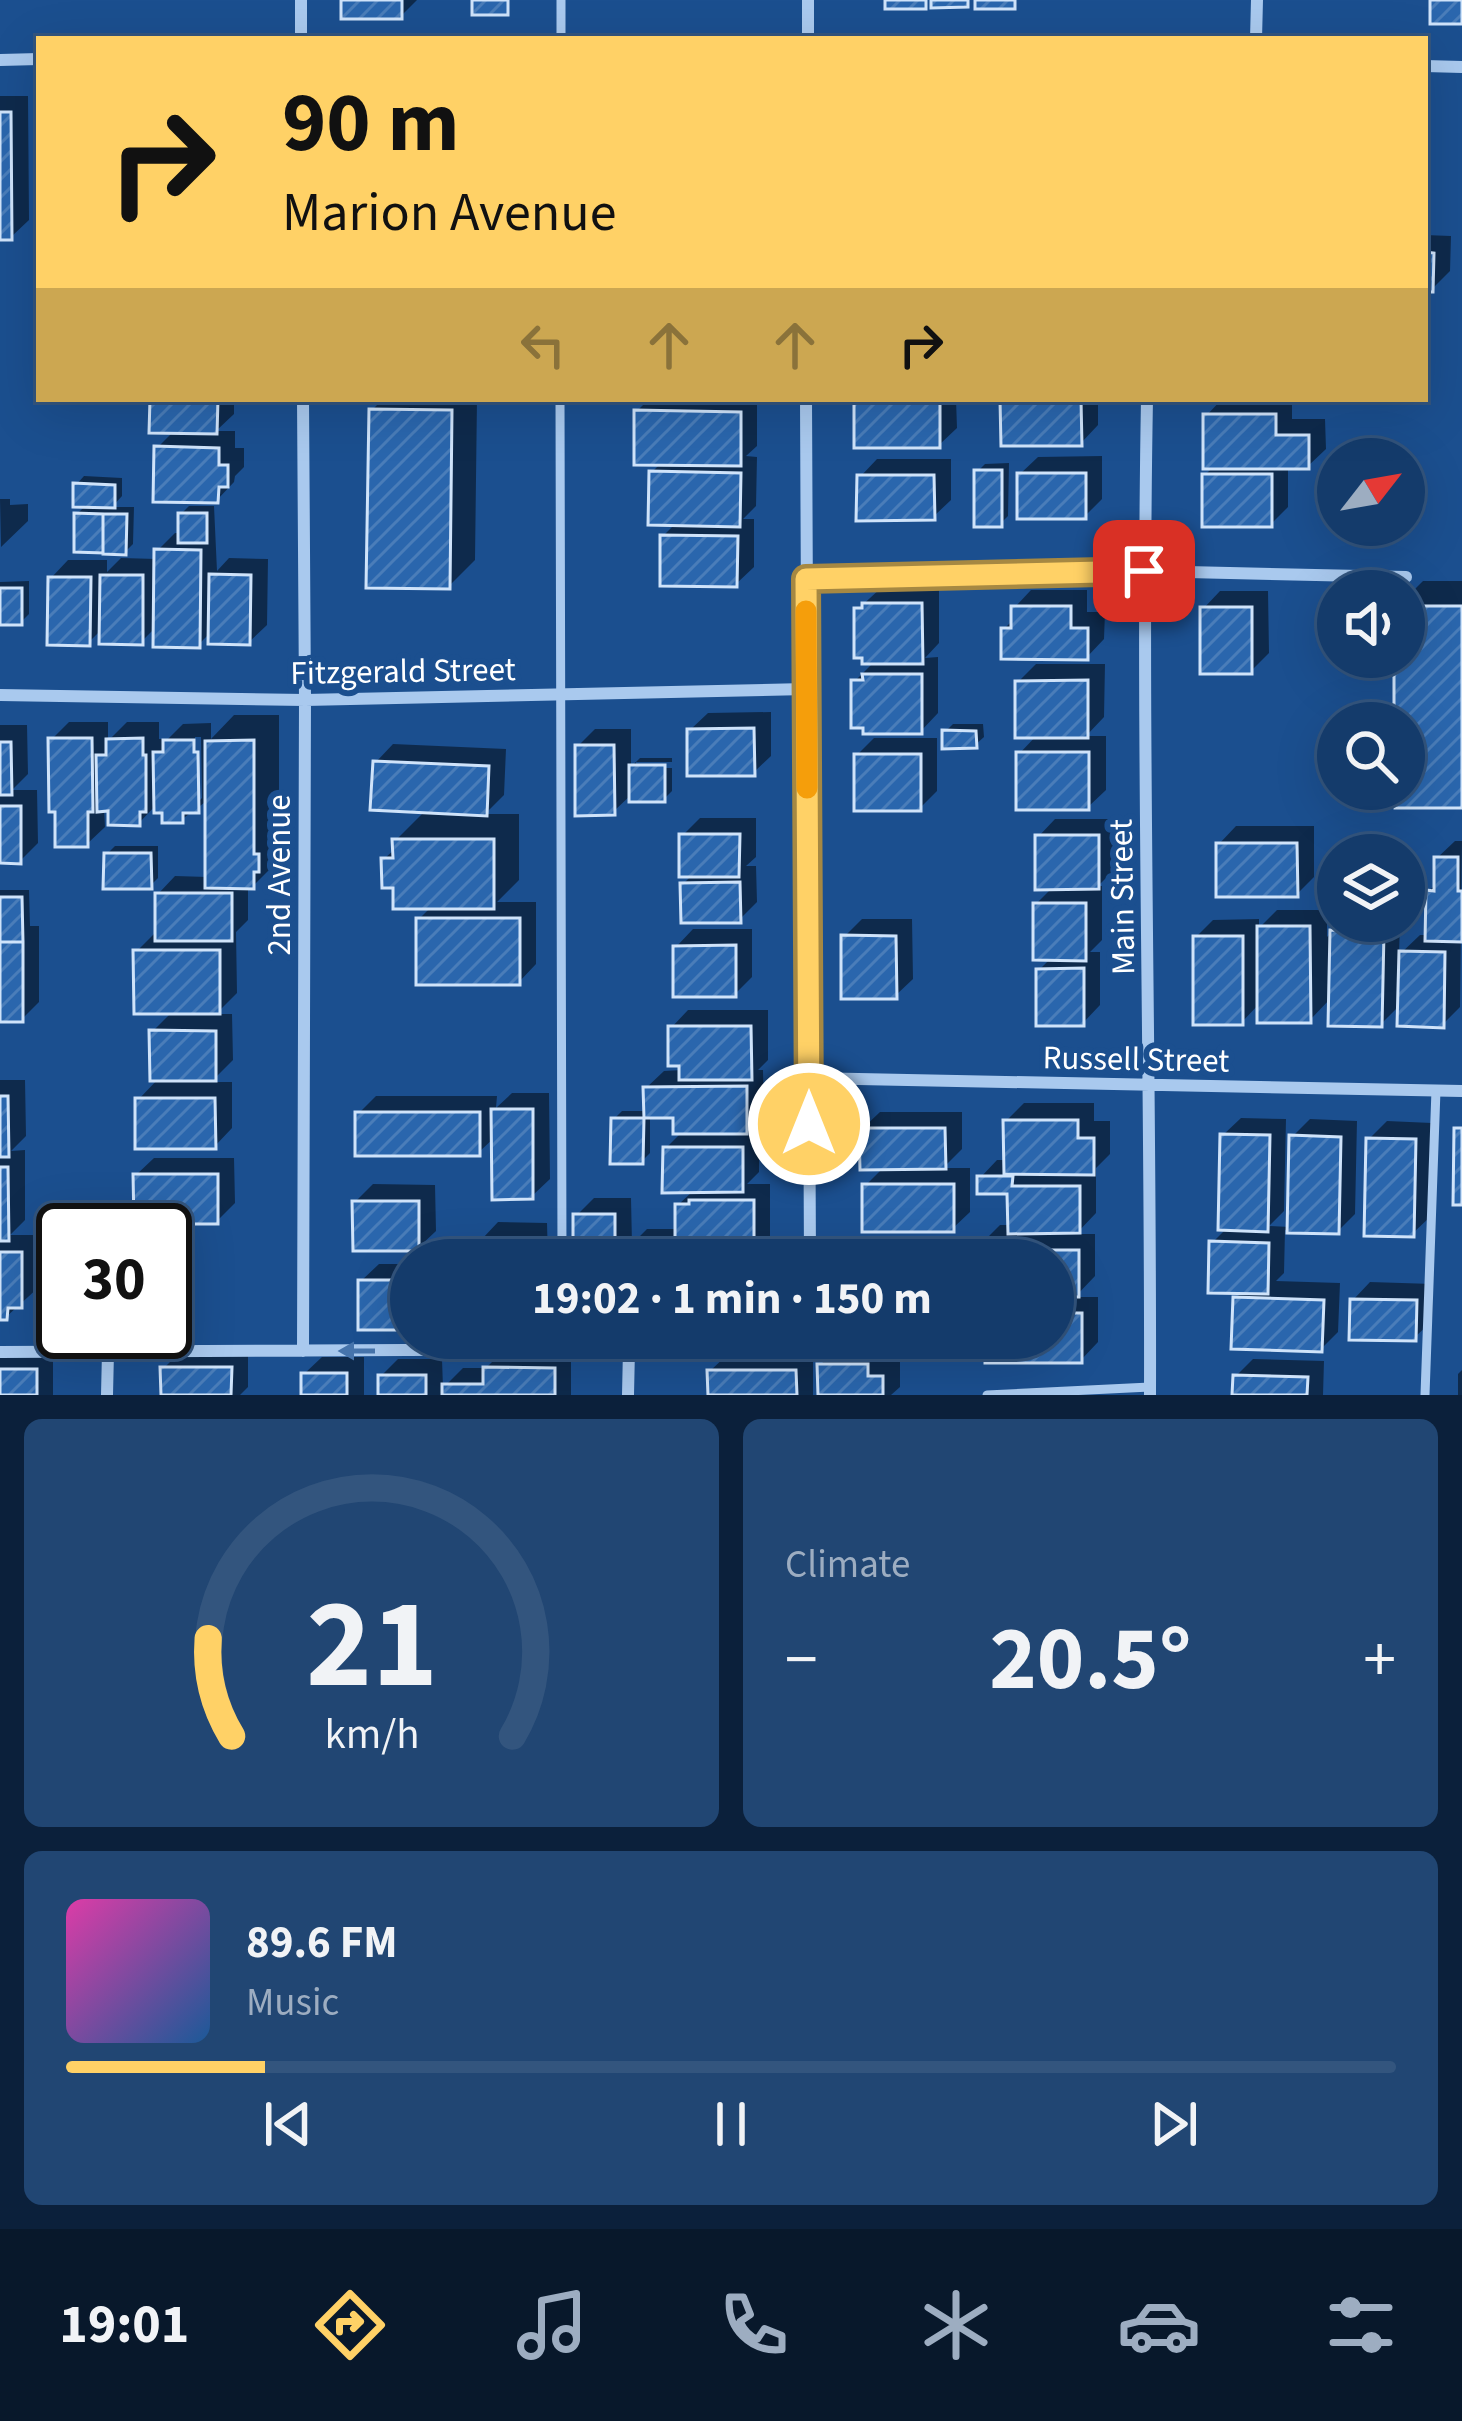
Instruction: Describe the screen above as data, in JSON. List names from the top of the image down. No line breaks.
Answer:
{"streets":{"street":["Fitzgerald Street","2nd Avenue","Main Street","Russell Street"]},"crossings":[["Fitzgerald Street","2nd Avenue"],["Main Street","Russell Street"]],"north":"top right","page":{"turn":["90 m","Marion Avenue"],"limit":"30","trip":"19:02 · 1 min · 150 m","tile":"Climate","heat":["−","20.5°","+"],"song":["89.6 FM","Music"],"tabs":"19:01","gauge":["21","km/h"]}}
